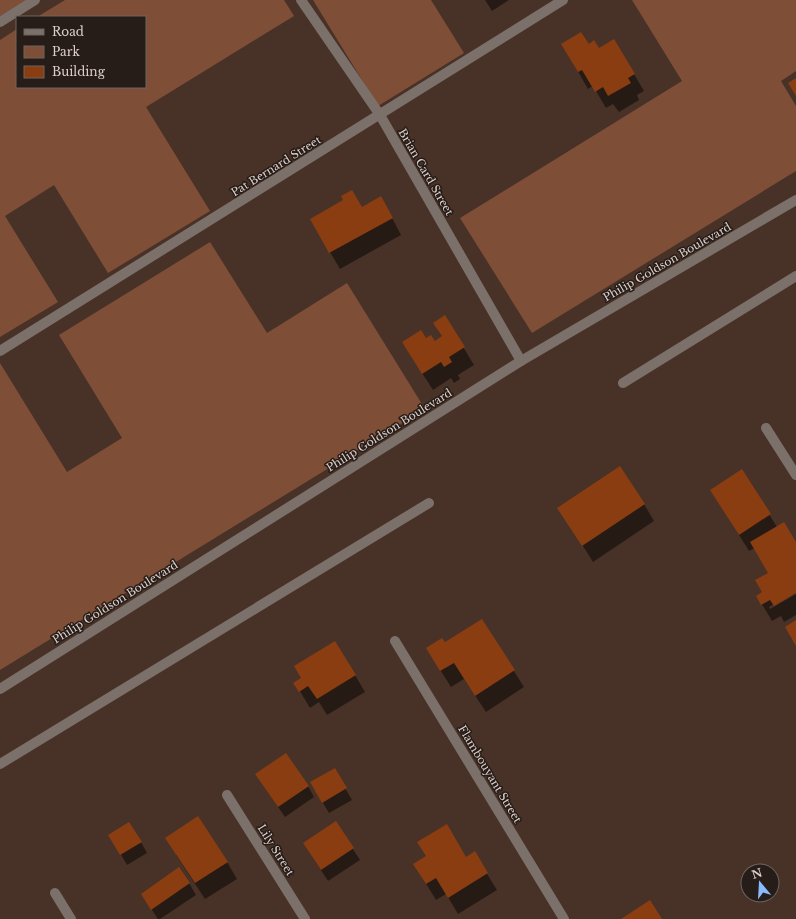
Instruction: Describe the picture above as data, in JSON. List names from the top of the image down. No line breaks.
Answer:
{"streets":{"street":["Pat Bernard Street","Brian Card Street","Philip Goldson Boulevard","Flambouyant Street","Lily Street"]},"crossings":[["Pat Bernard Street","Brian Card Street"],["Brian Card Street","Philip Goldson Boulevard"]],"legend":["Road","Park","Building"],"north":"top"}
